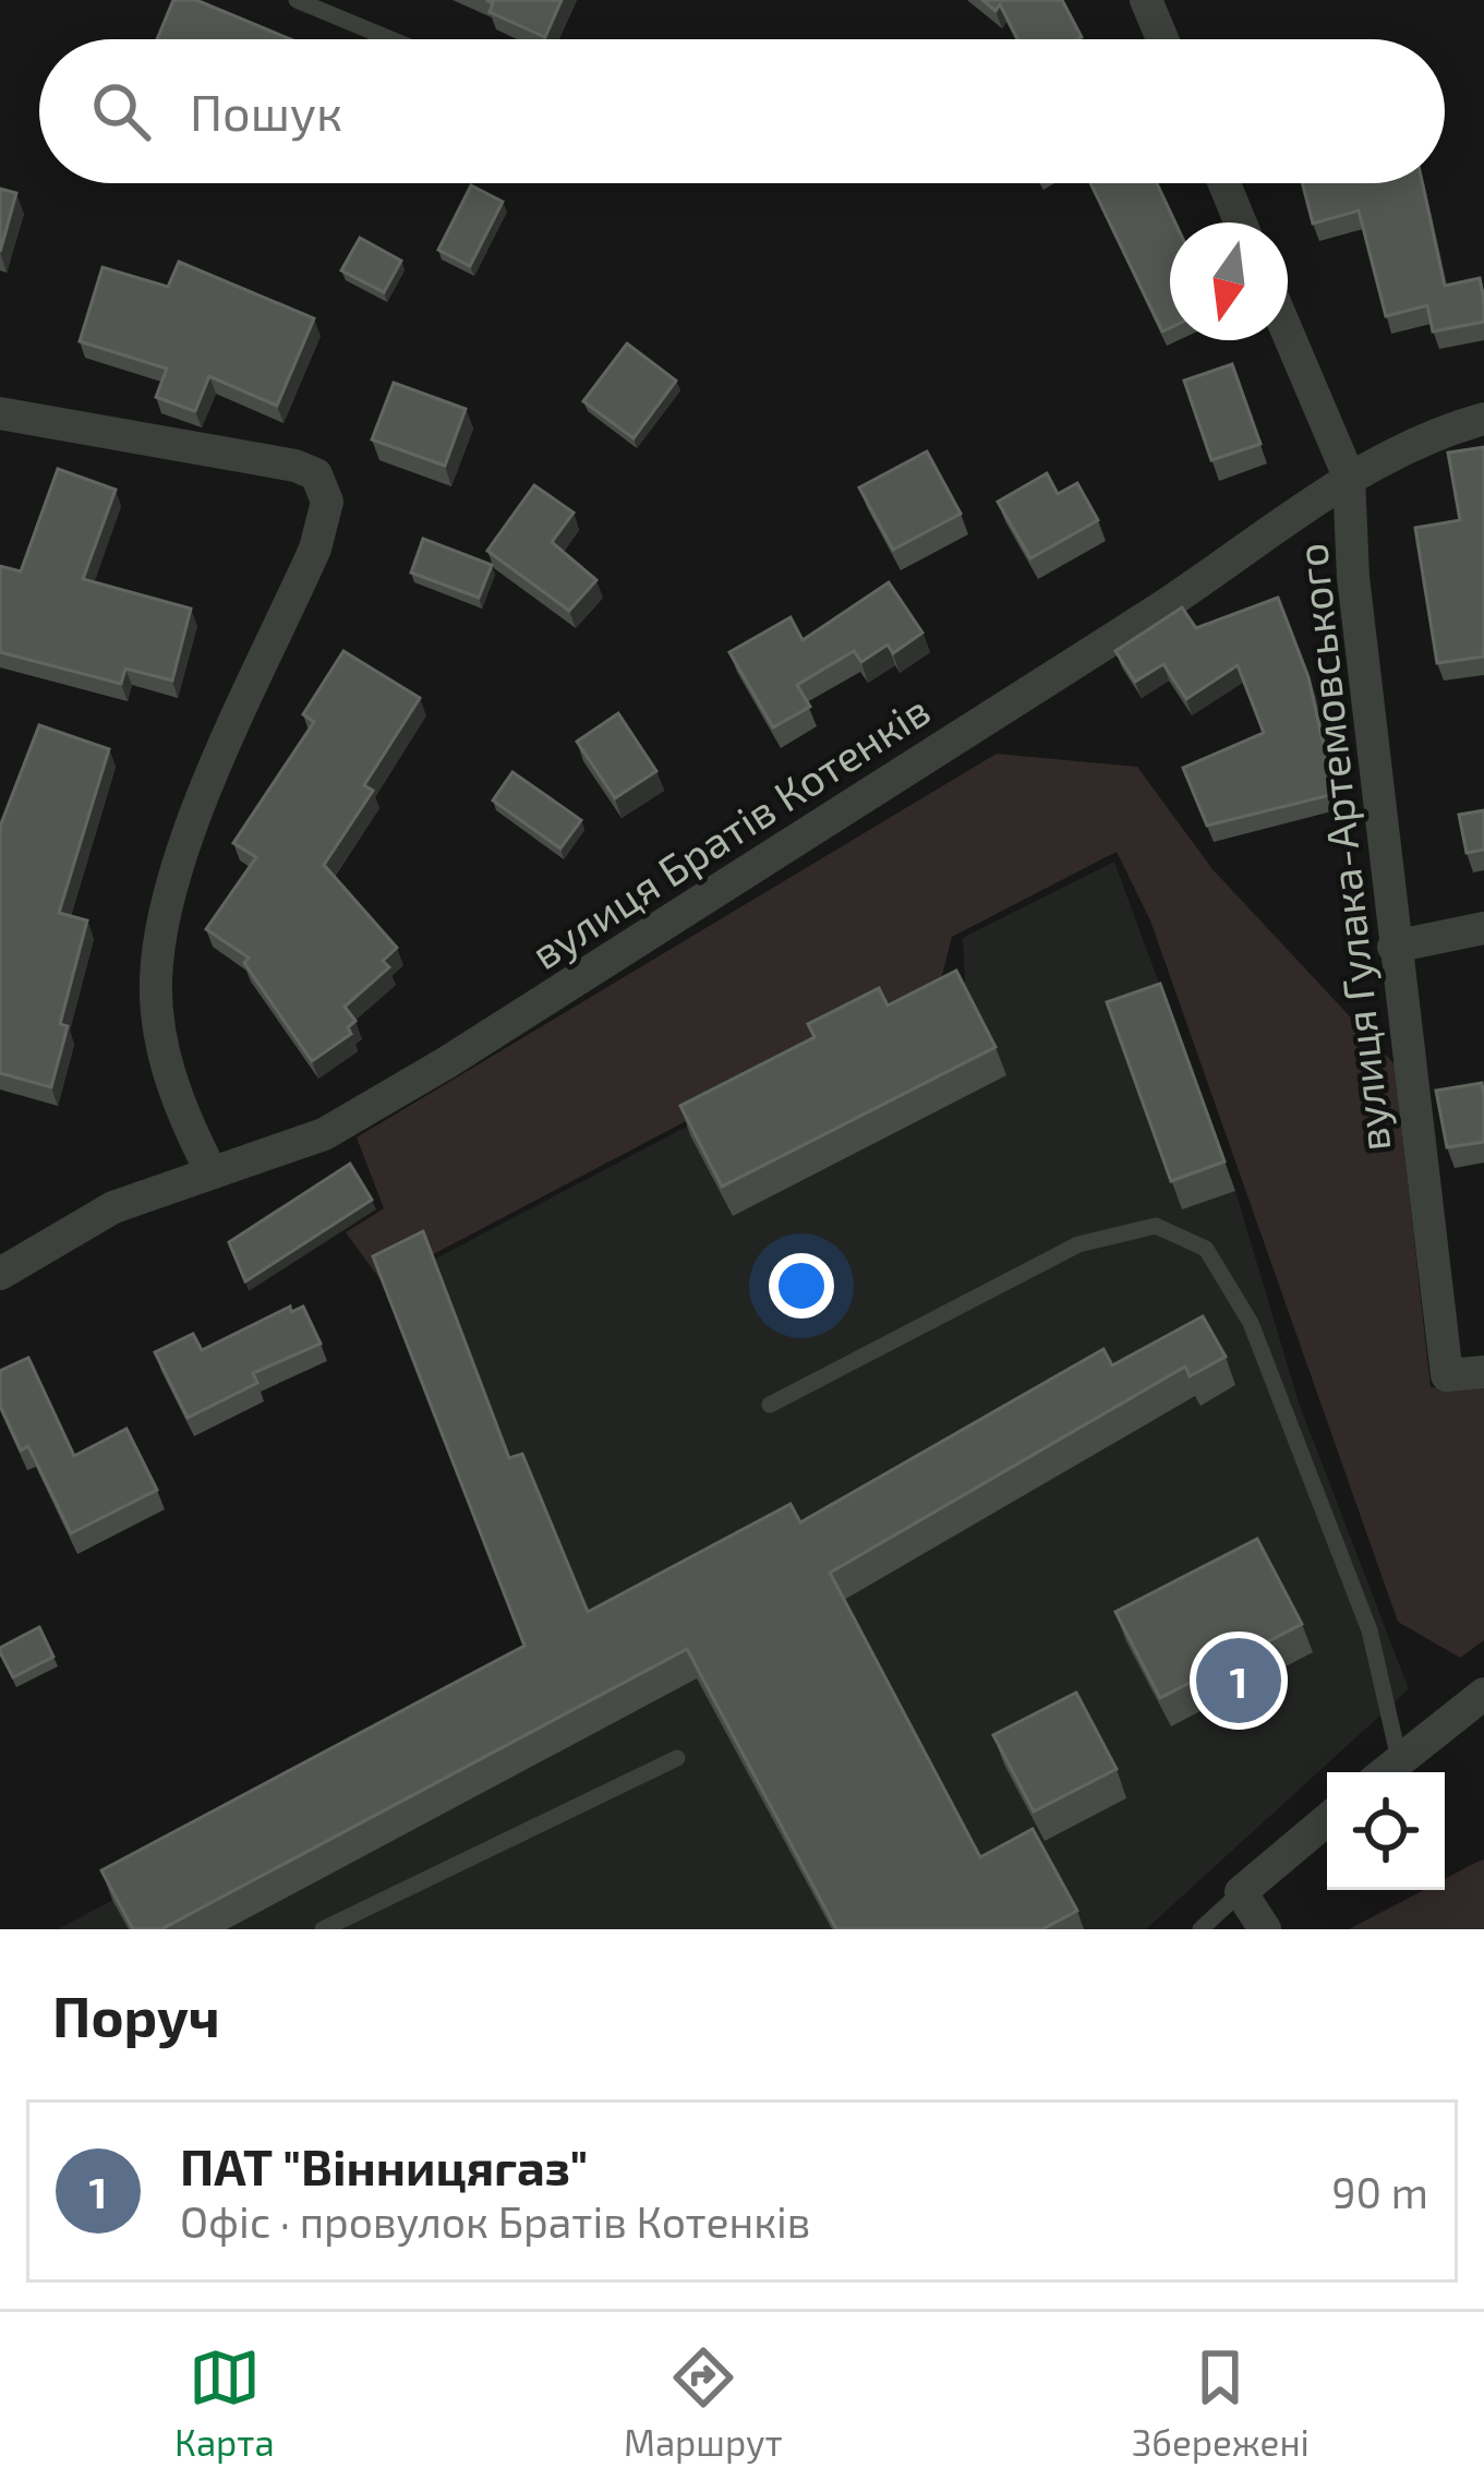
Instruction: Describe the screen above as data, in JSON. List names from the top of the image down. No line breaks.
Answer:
{"streets":{"street":["вулиця Братів Котенків","вулиця Гулака-Артемовського"]},"crossings":[["вулиця Братів Котенків","вулиця Гулака-Артемовського"]],"north":"bottom","page":{"search":"Пошук","pins":"1","heading":"Поруч","list":[{"mark":"1","name":"ПАТ \"Вінницягаз\"","note":"Офіс · провулок Братів Котенків","value":"90 m"}],"nav":["Карта","Маршрут","Збережені"]}}
